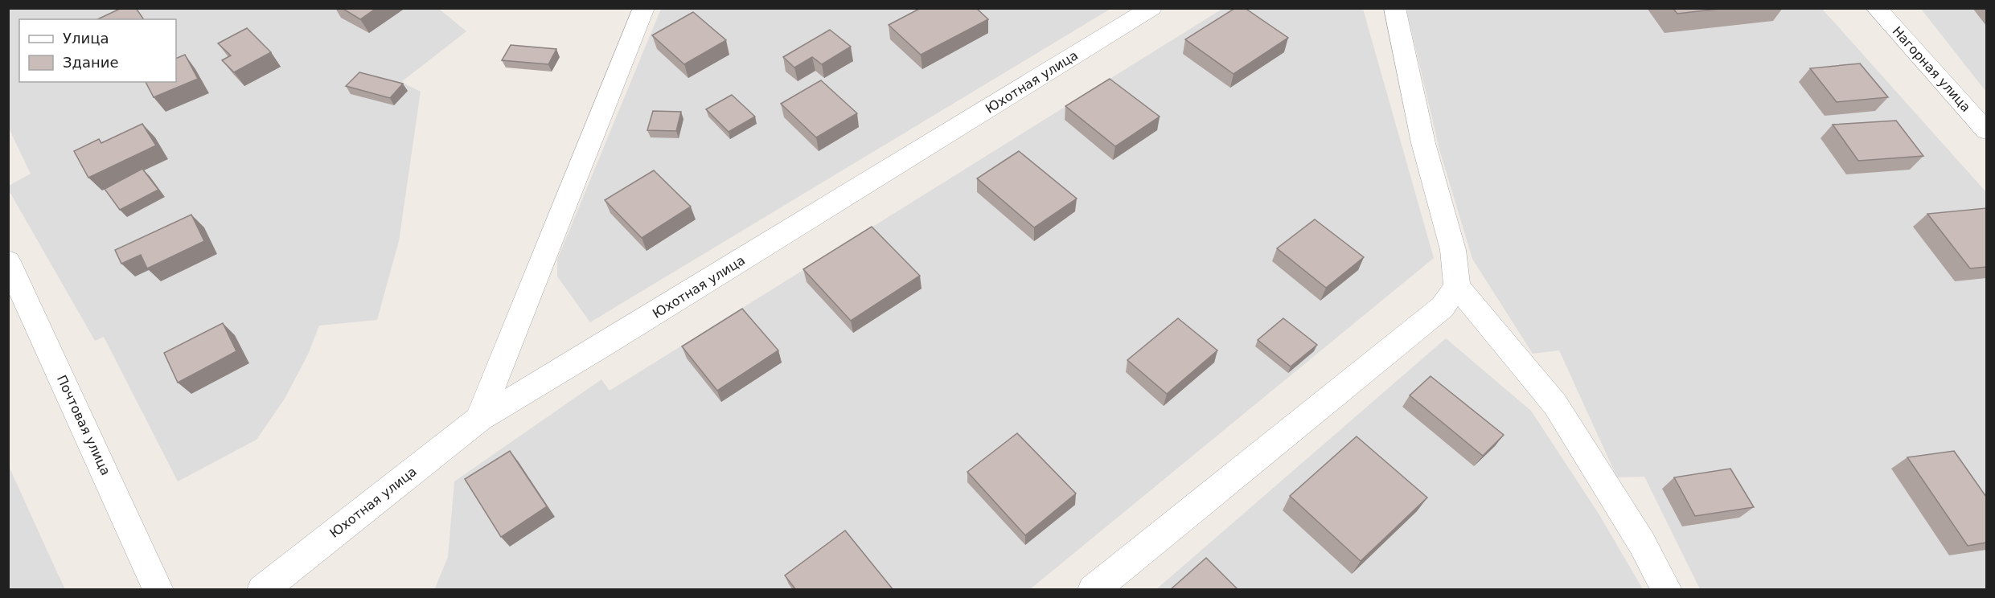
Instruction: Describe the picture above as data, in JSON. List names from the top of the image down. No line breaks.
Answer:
{"streets":{"street":["Нагорная улица","Юхотная улица","Почтовая улица"]},"legend":["Улица","Здание"]}
